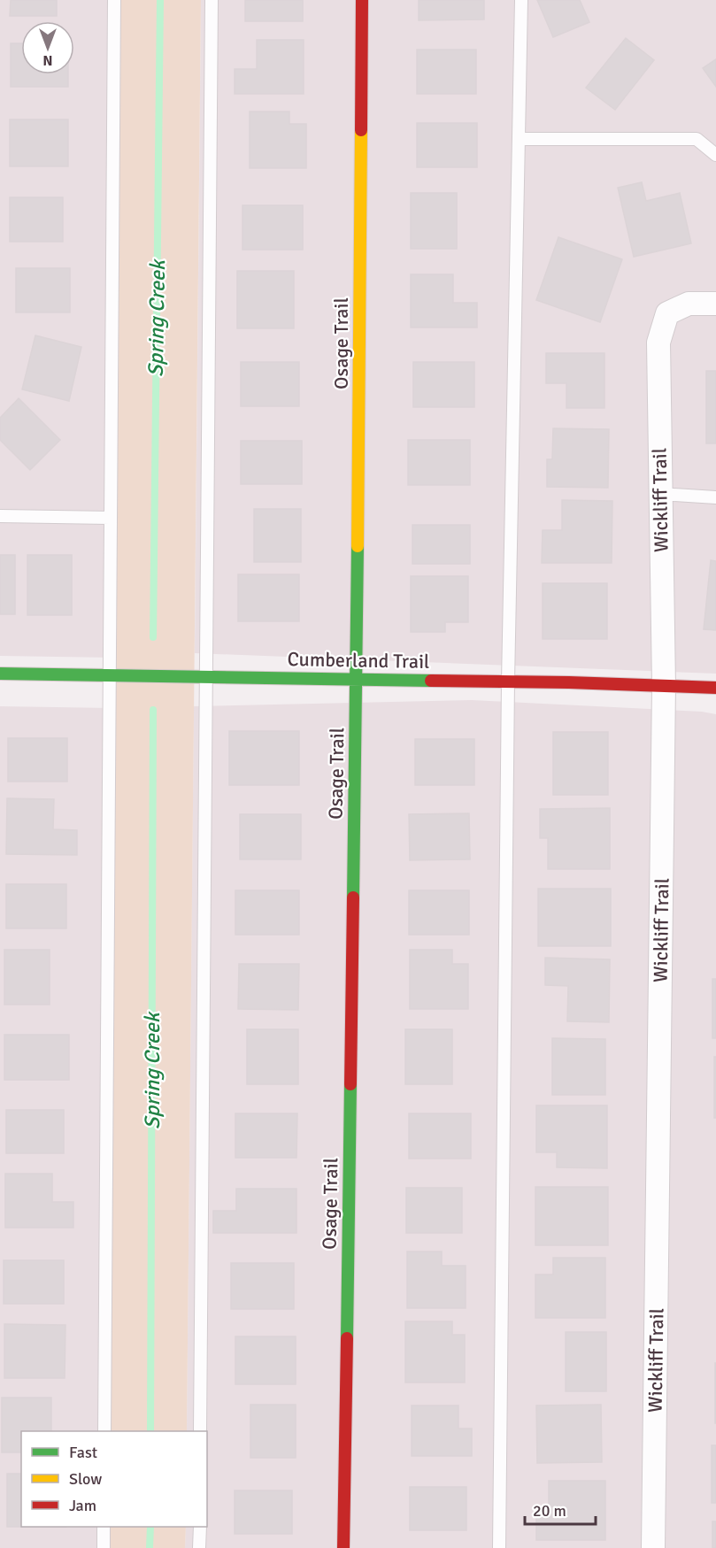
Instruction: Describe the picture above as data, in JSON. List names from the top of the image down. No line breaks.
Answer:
{"streets":{"street":["Osage Trail","Wickliff Trail","Cumberland Trail"]},"crossings":[["Osage Trail","Cumberland Trail"],["Wickliff Trail","Cumberland Trail"]],"water":["Spring Creek"],"legend":["Fast","Slow","Jam"],"scale_bar":"20 m","north":"bottom"}
